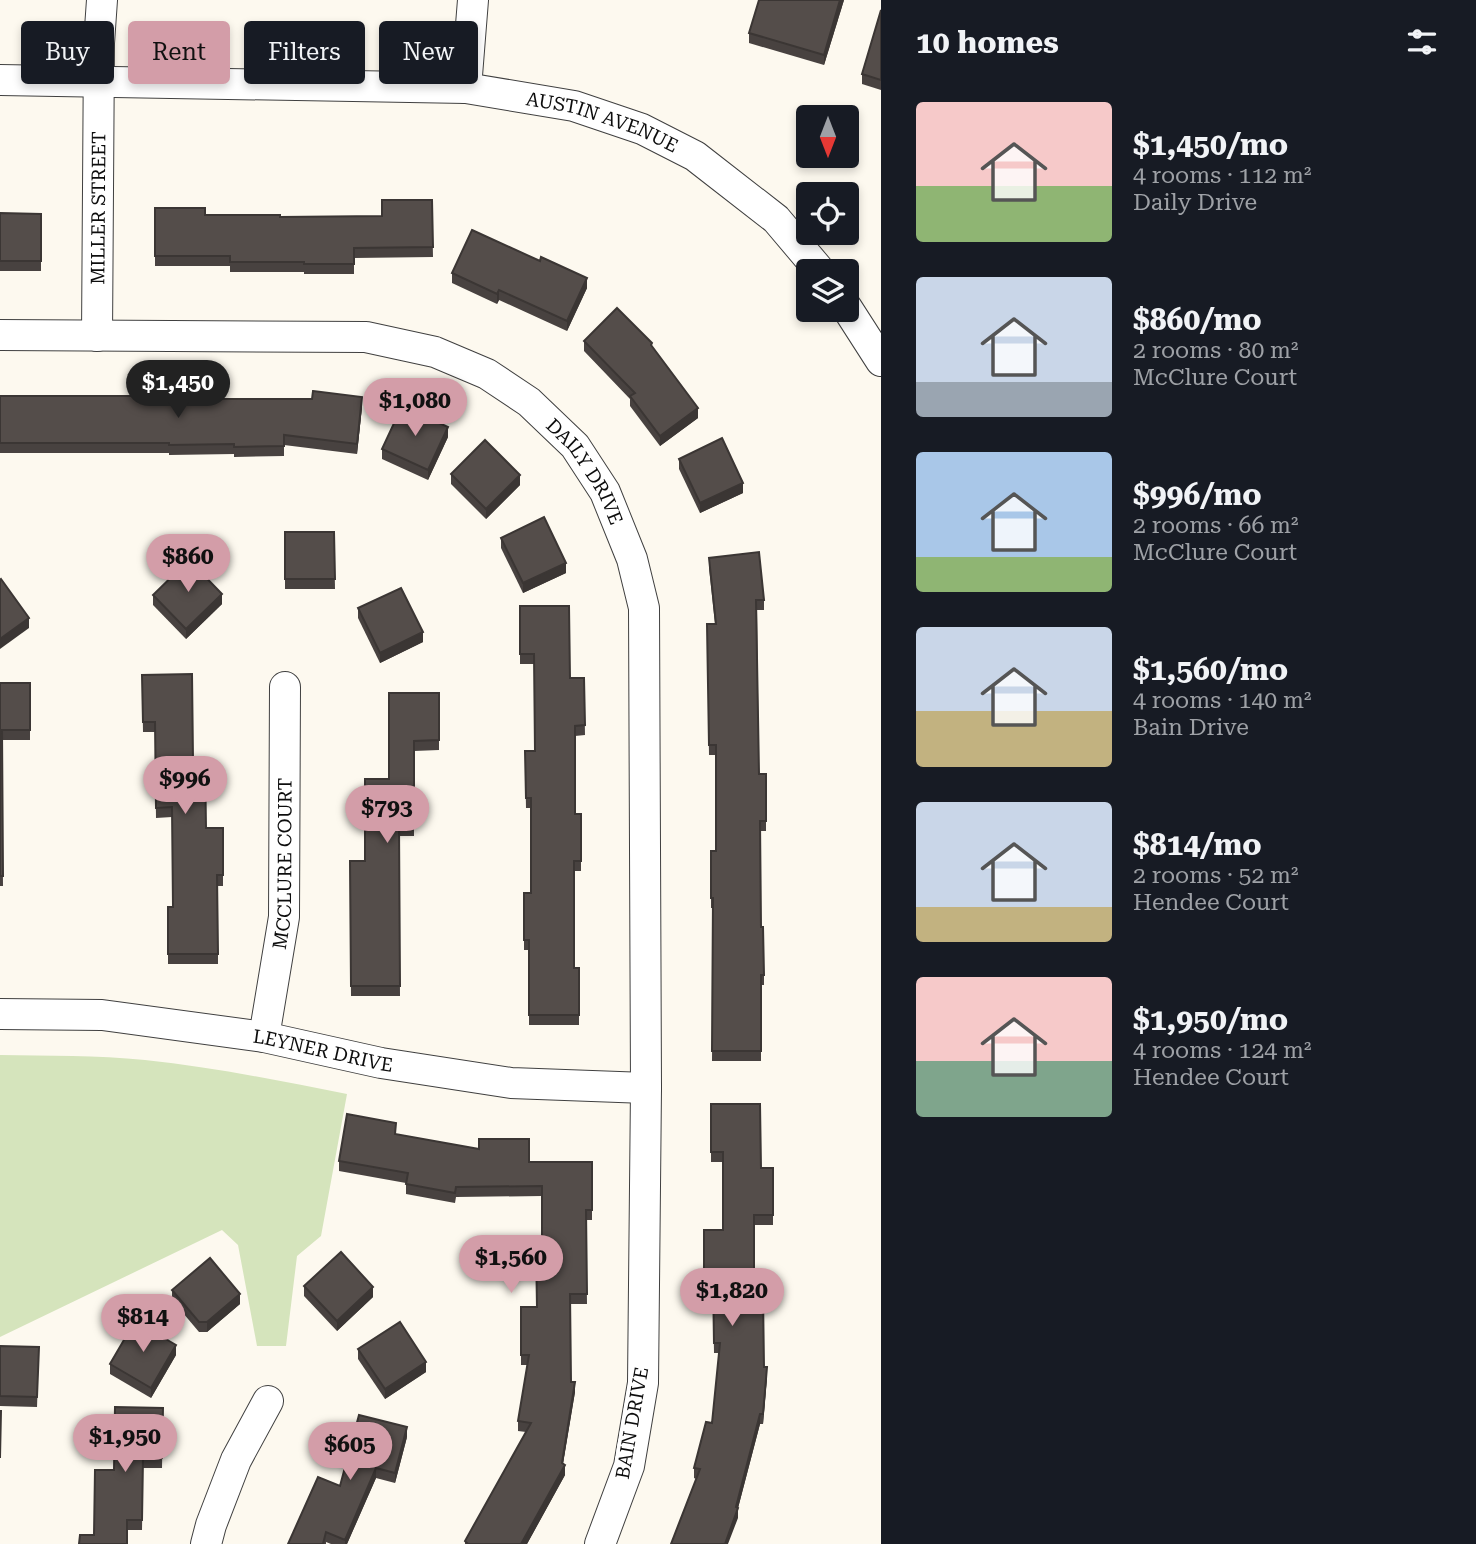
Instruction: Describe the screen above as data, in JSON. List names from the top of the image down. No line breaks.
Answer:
{"streets":{"street":["AUSTIN AVENUE","MILLER STREET","DAILY DRIVE","MCCLURE COURT","LEYNER DRIVE","BAIN DRIVE"]},"crossings":[["MILLER STREET","DAILY DRIVE"],["DAILY DRIVE","LEYNER DRIVE"],["DAILY DRIVE","BAIN DRIVE"],["MCCLURE COURT","LEYNER DRIVE"],["LEYNER DRIVE","BAIN DRIVE"]],"north":"bottom","page":{"heading":"10 homes","chip":["Buy","Rent","Filters","New"],"list":[{"name":"$1,450/mo","note":"4 rooms · 112 m² · Daily Drive"},{"name":"$860/mo","note":"2 rooms · 80 m² · McClure Court"},{"name":"$996/mo","note":"2 rooms · 66 m² · McClure Court"},{"name":"$1,560/mo","note":"4 rooms · 140 m² · Bain Drive"},{"name":"$814/mo","note":"2 rooms · 52 m² · Hendee Court"},{"name":"$1,950/mo","note":"4 rooms · 124 m² · Hendee Court"}],"price":["$1,450","$1,080","$860","$996","$793","$1,560","$1,820","$814","$1,950","$605"]}}
